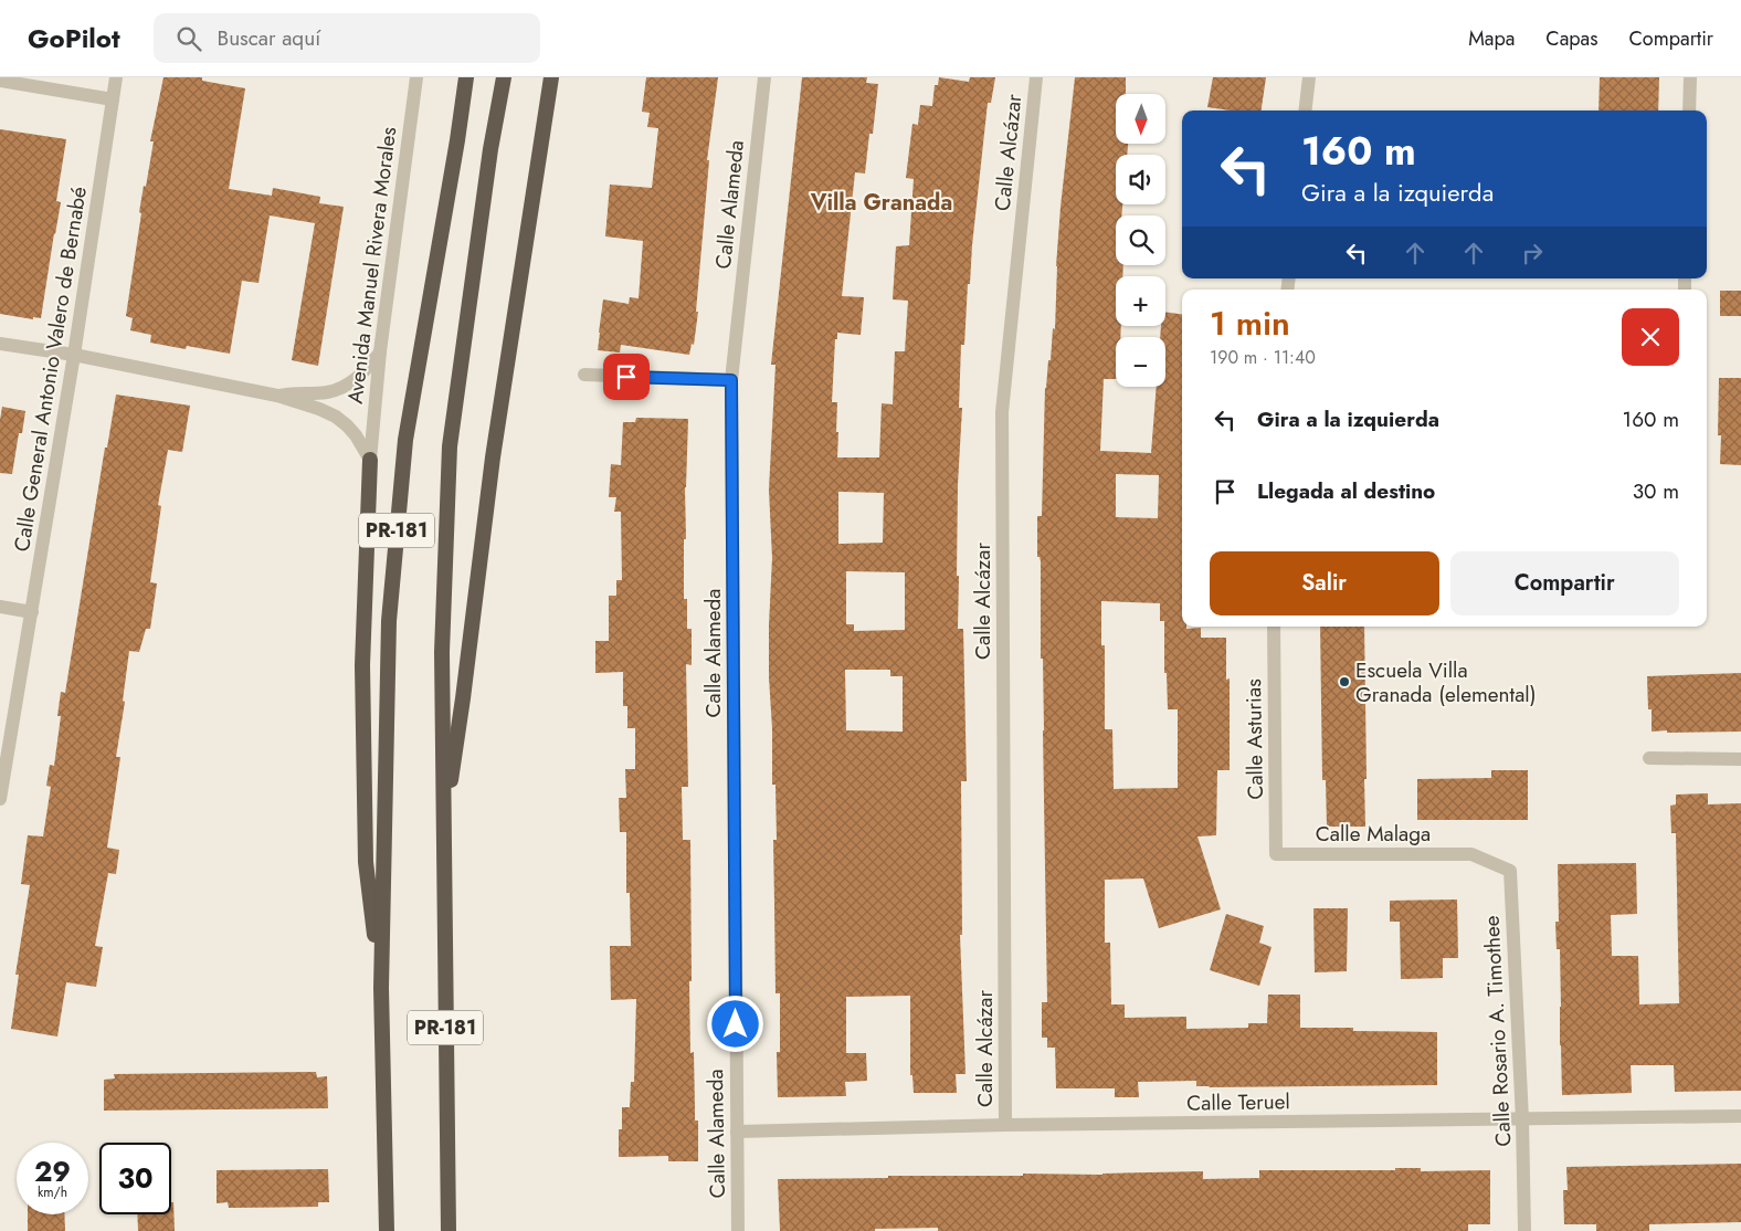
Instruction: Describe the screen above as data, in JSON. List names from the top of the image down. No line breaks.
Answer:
{"streets":{"highway":["PR-181"],"street":["Calle Alcázar","Calle Alameda","Avenida Manuel Rivera Morales","Calle General Antonio Valero de Bernabé","Calle Asturias","Calle Malaga","Calle Rosario A. Timothee","Calle Teruel"]},"crossings":[["Calle Alcázar","Calle Teruel"],["Calle Alameda","Calle Teruel"],["Calle Asturias","Calle Malaga"],["Calle Malaga","Calle Rosario A. Timothee"],["Calle Rosario A. Timothee","Calle Teruel"]],"districts":["Villa Granada"],"places":["Escuela Villa Granada (elemental)"],"north":"bottom","page":{"header":"GoPilot","search":"Buscar aquí","nav":["Mapa","Capas","Compartir"],"map_buttons":["+","−"],"turn":["160 m","Gira a la izquierda"],"heading":["1 min","190 m · 11:40"],"list":[{"name":"Gira a la izquierda","value":"160 m"},{"name":"Llegada al destino","value":"30 m"}],"buttons":["Salir","Compartir"],"speed":"29 km/h","limit":"30"}}
